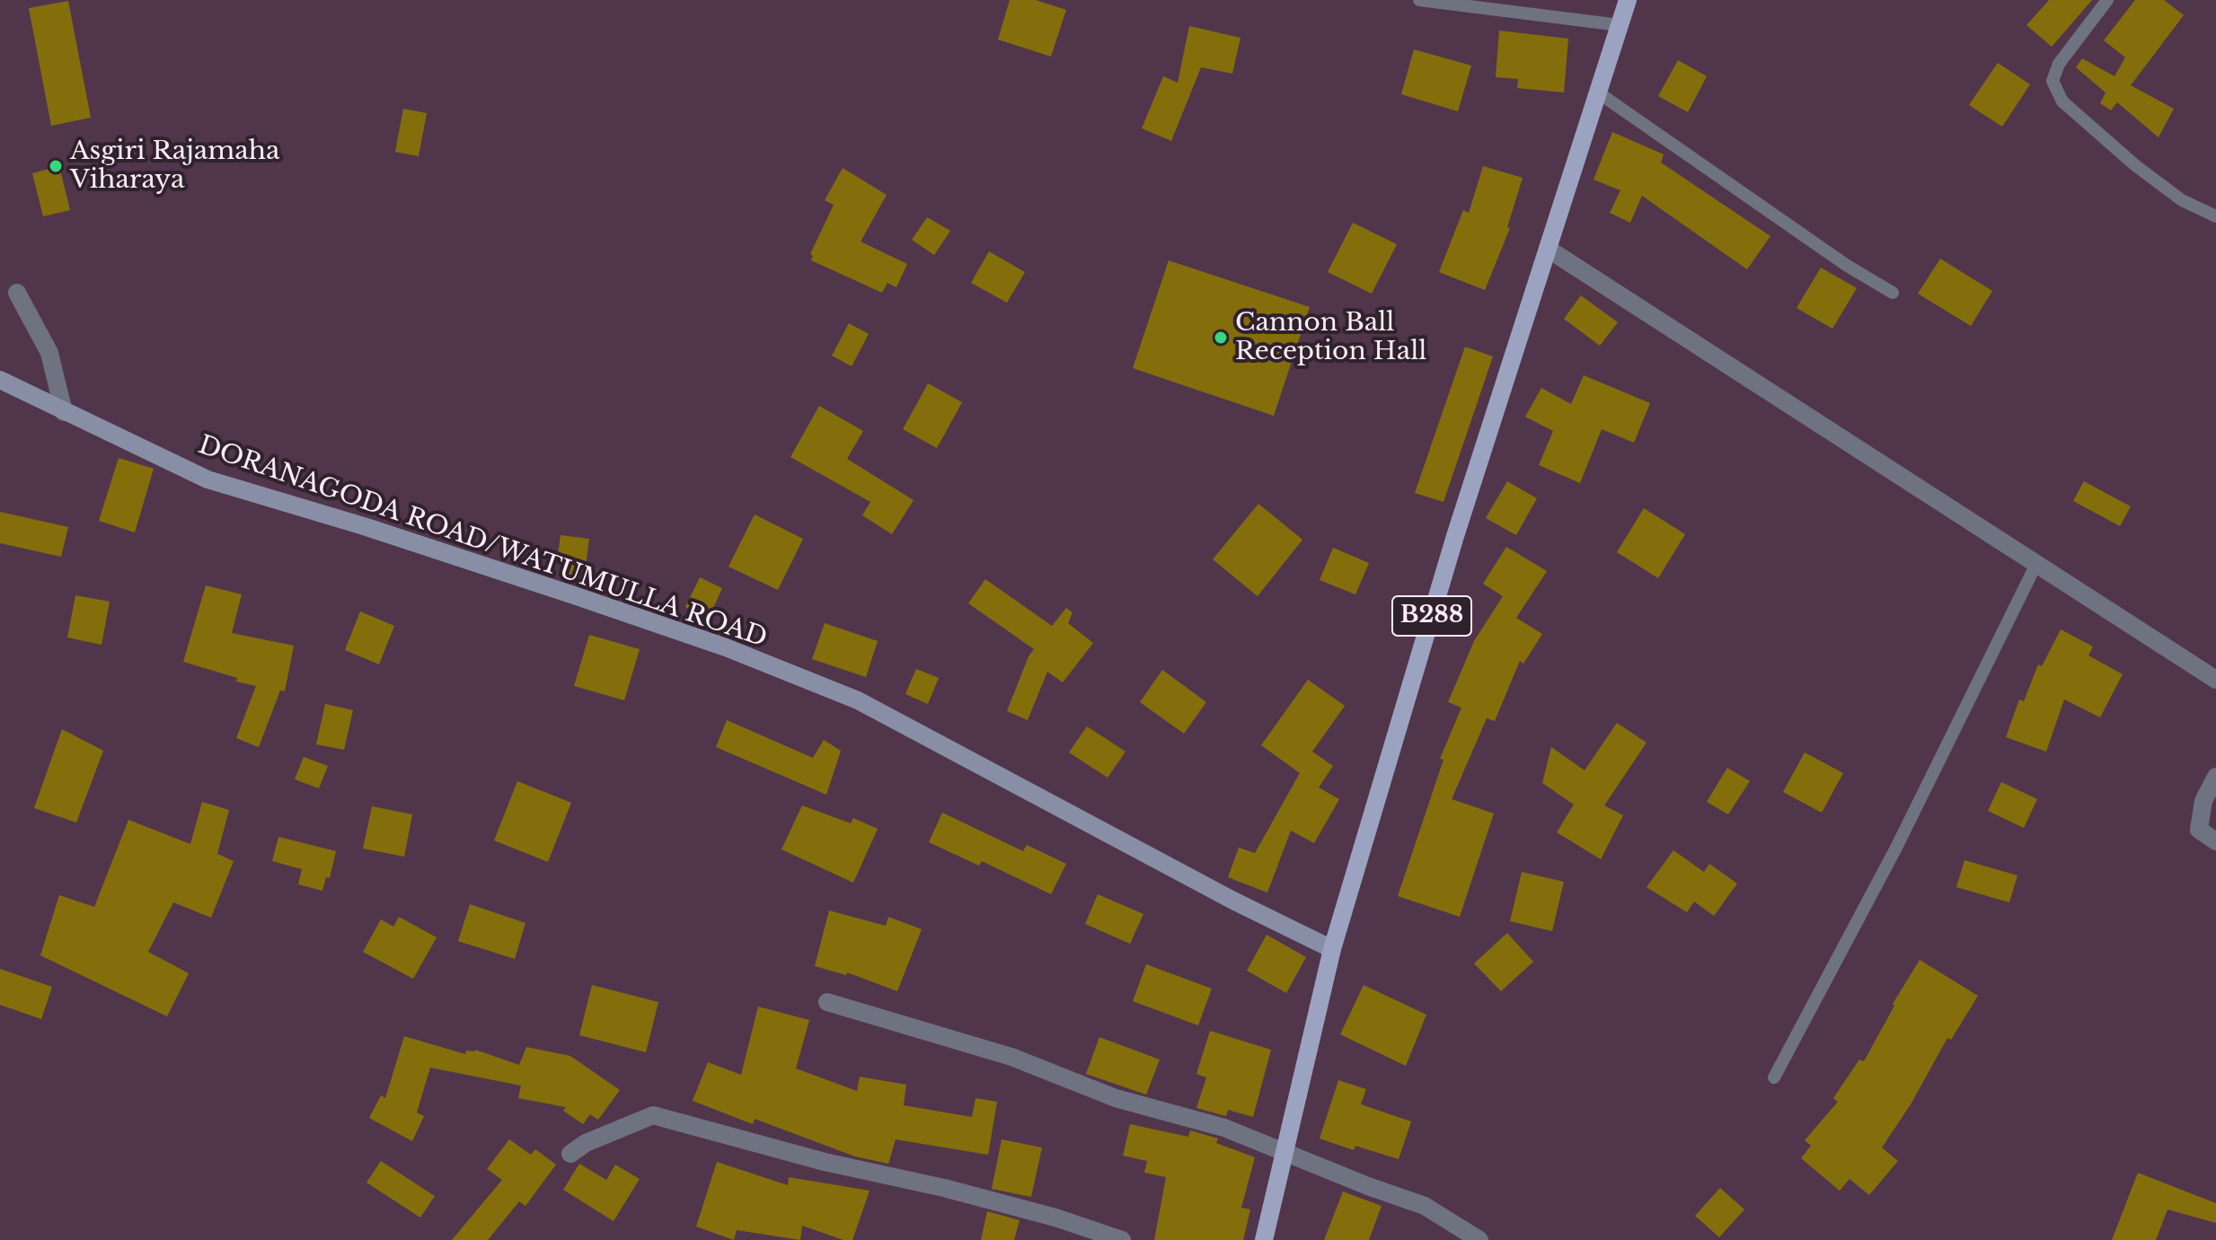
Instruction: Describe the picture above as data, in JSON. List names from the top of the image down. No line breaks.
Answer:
{"streets":{"main road":["B288"],"street":["DORANAGODA ROAD/WATUMULLA ROAD"]},"crossings":[["DORANAGODA ROAD/WATUMULLA ROAD","B288"]],"places":["Asgiri Rajamaha Viharaya","Cannon Ball Reception Hall"]}
